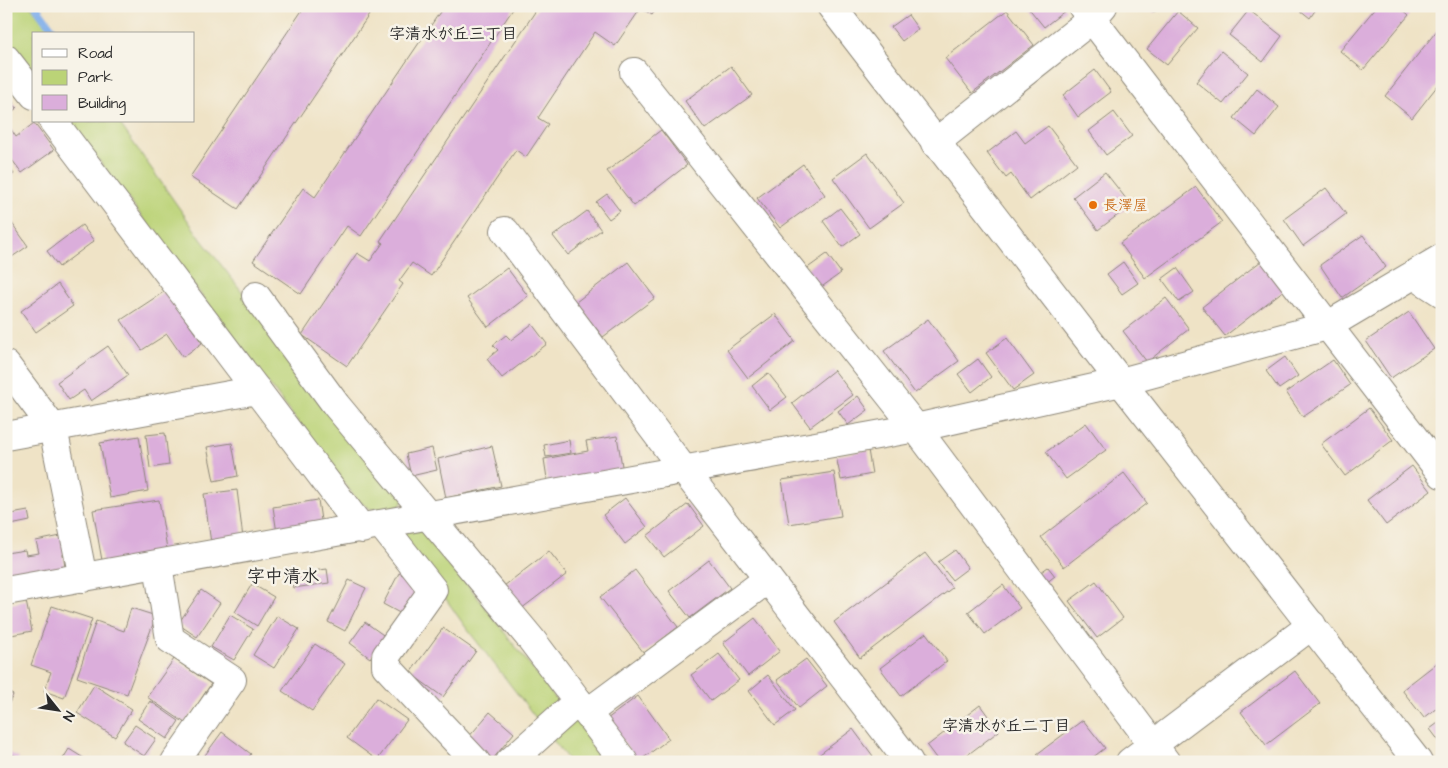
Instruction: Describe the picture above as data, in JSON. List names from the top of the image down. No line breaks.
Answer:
{"districts":["字清水が丘三丁目","字中清水","字清水が丘二丁目"],"places":["長澤屋"],"legend":["Road","Park","Building"],"north":"bottom right"}
